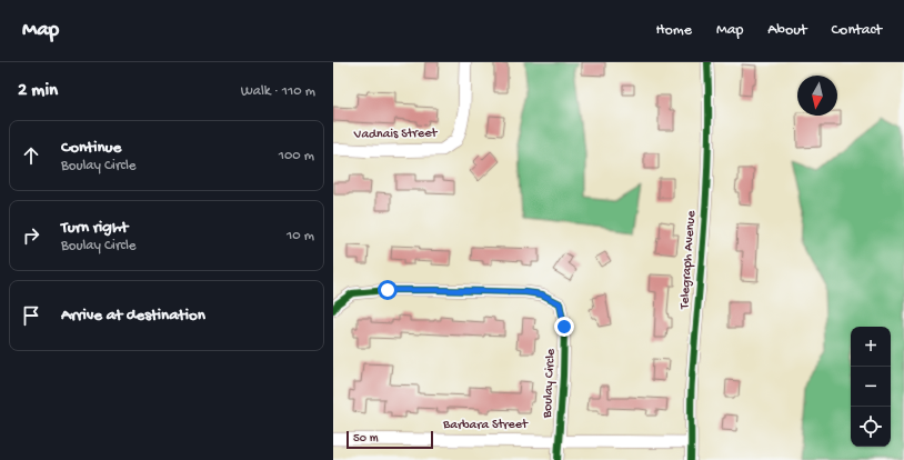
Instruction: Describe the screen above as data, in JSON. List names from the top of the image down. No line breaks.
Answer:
{"streets":{"street":["Vadnais Street","Telegraph Avenue","Boulay Circle","Barbara Street"]},"crossings":[["Telegraph Avenue","Barbara Street"],["Boulay Circle","Barbara Street"]],"scale_bar":"50 m","north":"bottom","page":{"header":"Map","nav":["Home","Map","About","Contact"],"heading":["2 min","Walk · 110 m"],"list":[["Continue","Boulay Circle","100 m"],["Turn right","Boulay Circle","10 m"],"Arrive at destination"],"map_buttons":["+","−"],"scale":"50 m"}}
